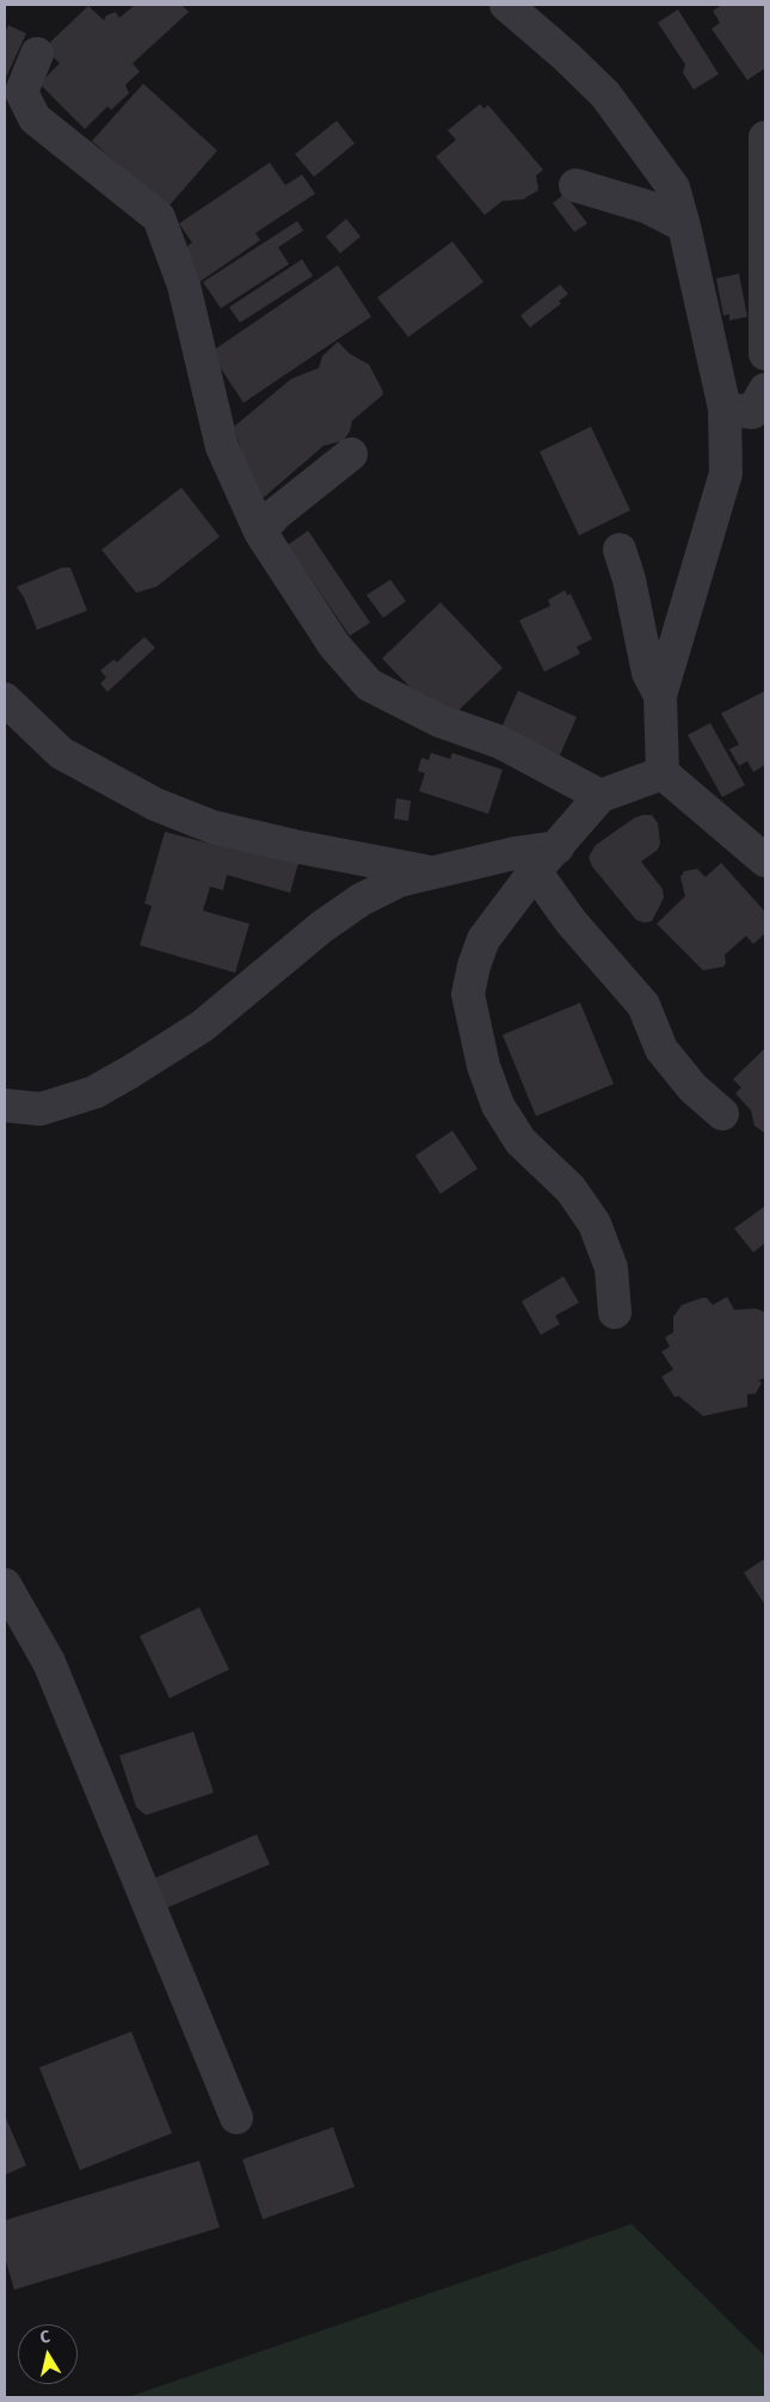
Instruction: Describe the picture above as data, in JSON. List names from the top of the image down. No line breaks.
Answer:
{"north":"top"}
